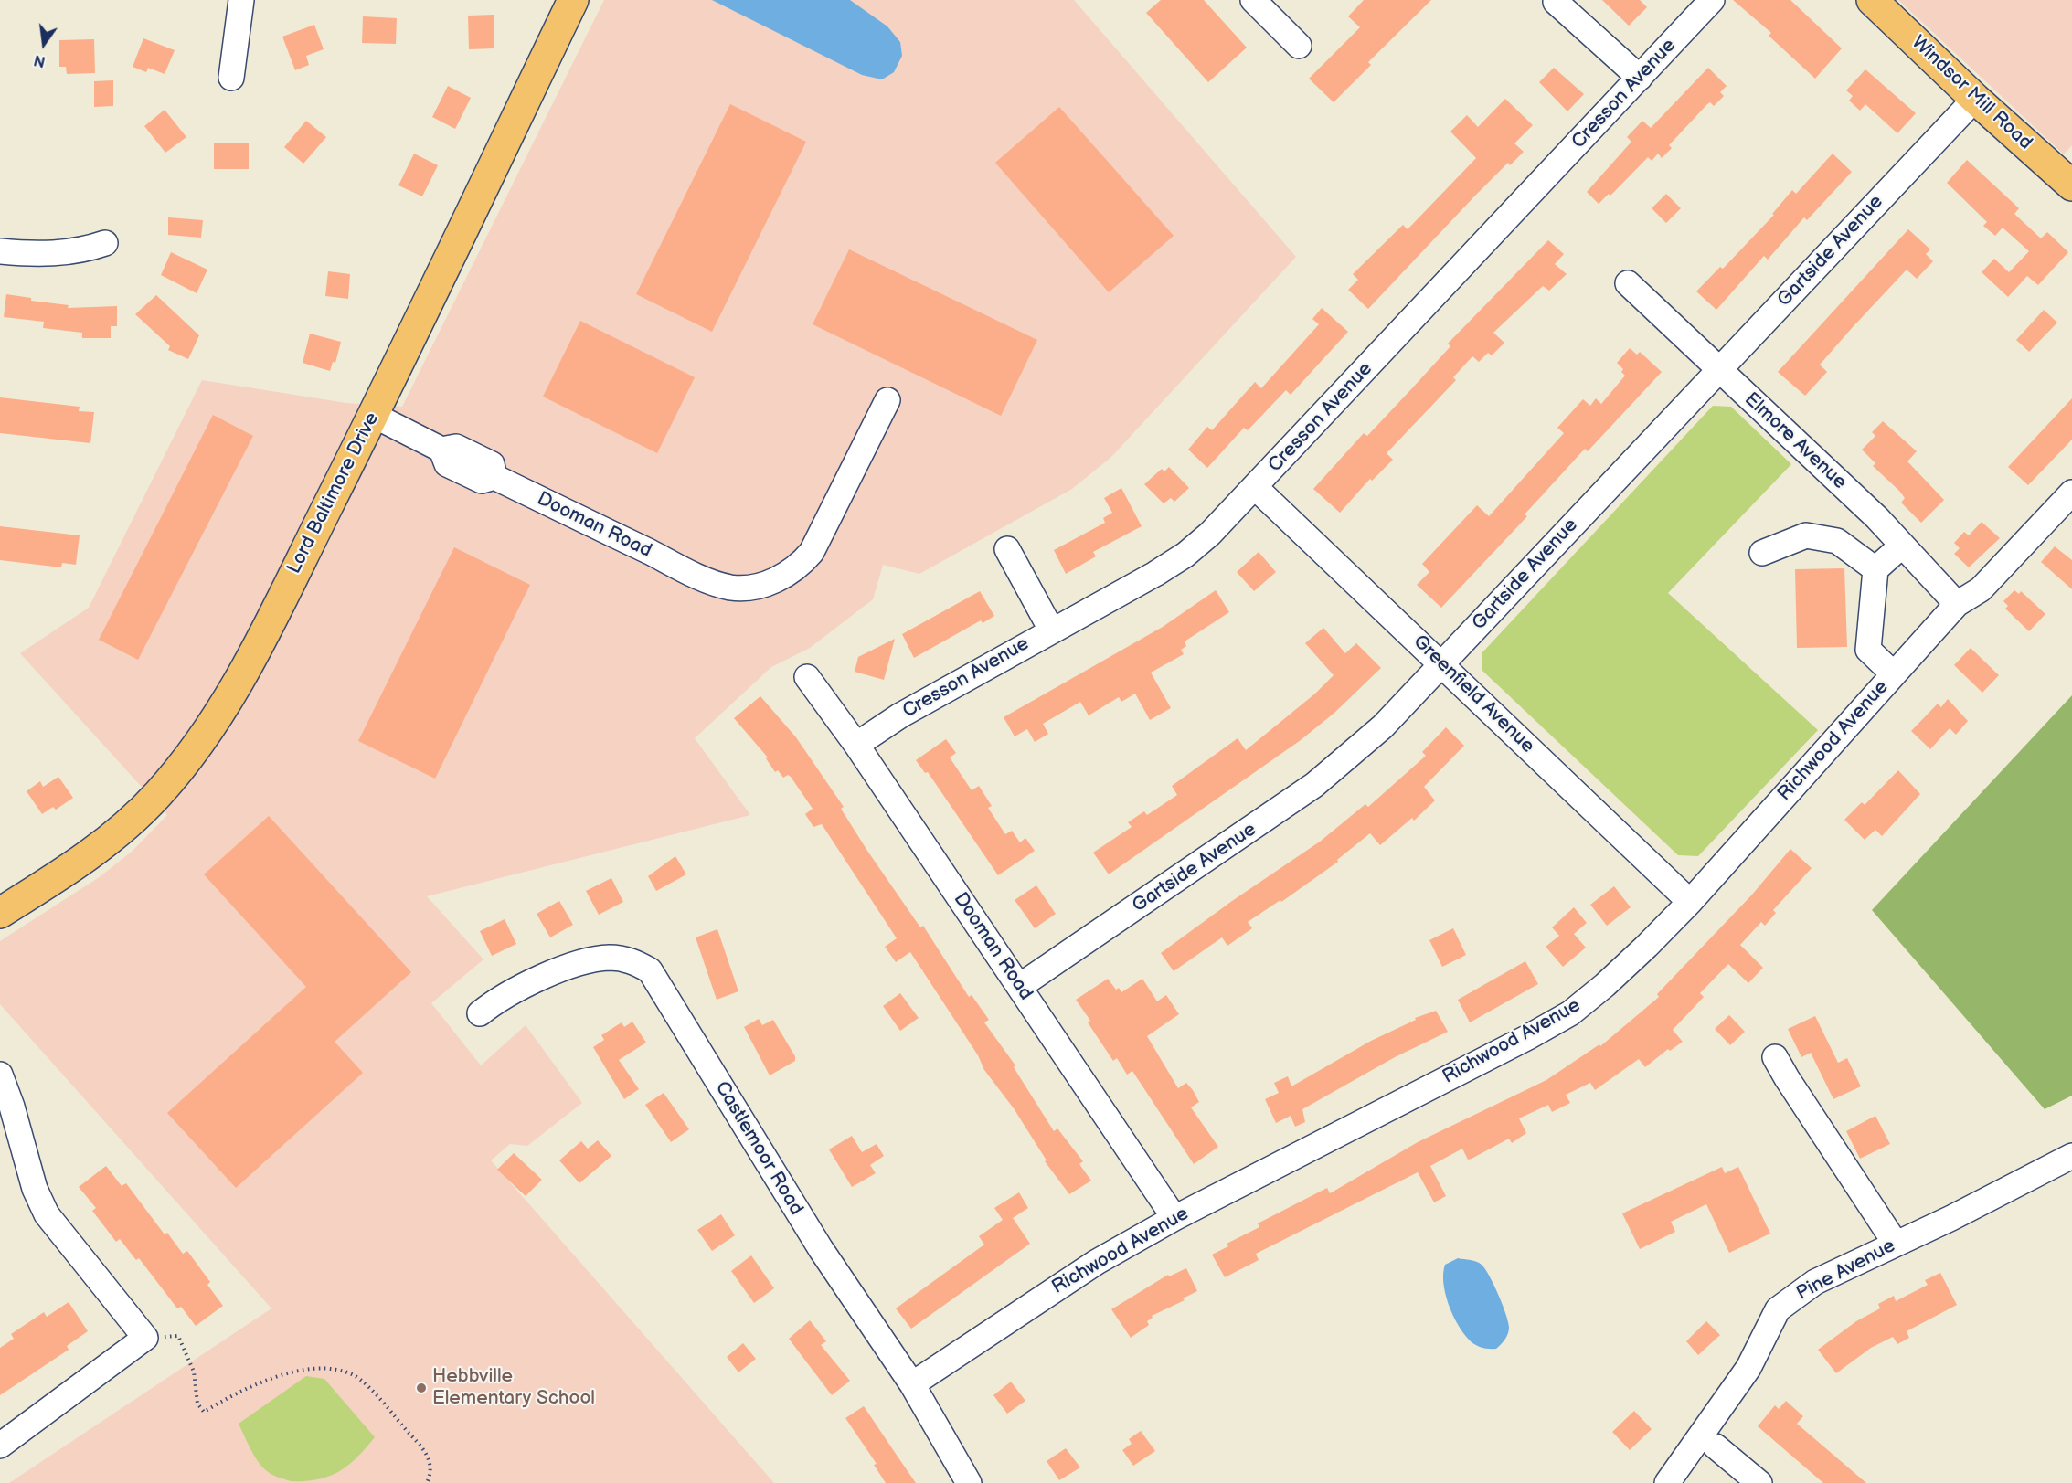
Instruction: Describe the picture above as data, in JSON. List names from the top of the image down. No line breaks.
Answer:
{"streets":{"main road":["Windsor Mill Road","Lord Baltimore Drive"],"street":["Cresson Avenue","Gartside Avenue","Elmore Avenue","Dooman Road","Greenfield Avenue","Richwood Avenue","Castlemoor Road","Pine Avenue"]},"crossings":[["Windsor Mill Road","Gartside Avenue"],["Cresson Avenue","Dooman Road"],["Cresson Avenue","Greenfield Avenue"],["Gartside Avenue","Elmore Avenue"],["Gartside Avenue","Dooman Road"],["Gartside Avenue","Greenfield Avenue"],["Elmore Avenue","Richwood Avenue"],["Lord Baltimore Drive","Dooman Road"],["Dooman Road","Richwood Avenue"],["Greenfield Avenue","Richwood Avenue"],["Richwood Avenue","Castlemoor Road"]],"places":["Hebbville Elementary School"],"north":"bottom"}
